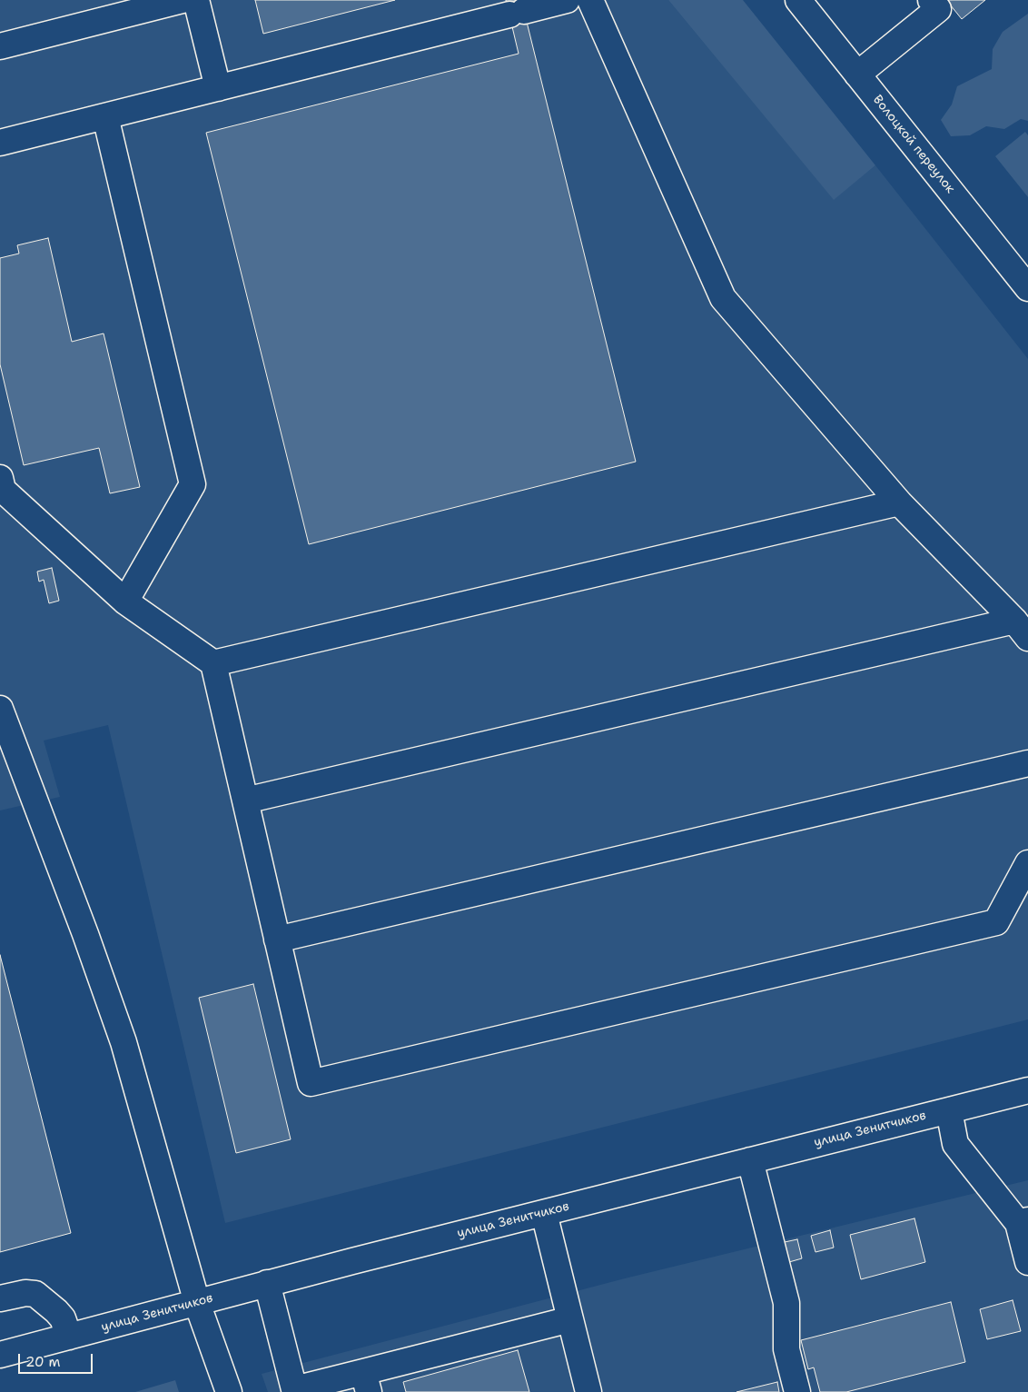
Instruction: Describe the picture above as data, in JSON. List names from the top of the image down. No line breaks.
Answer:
{"streets":{"street":["Волоцкой переулок","улица Зенитчиков"]},"scale_bar":"20 m"}
